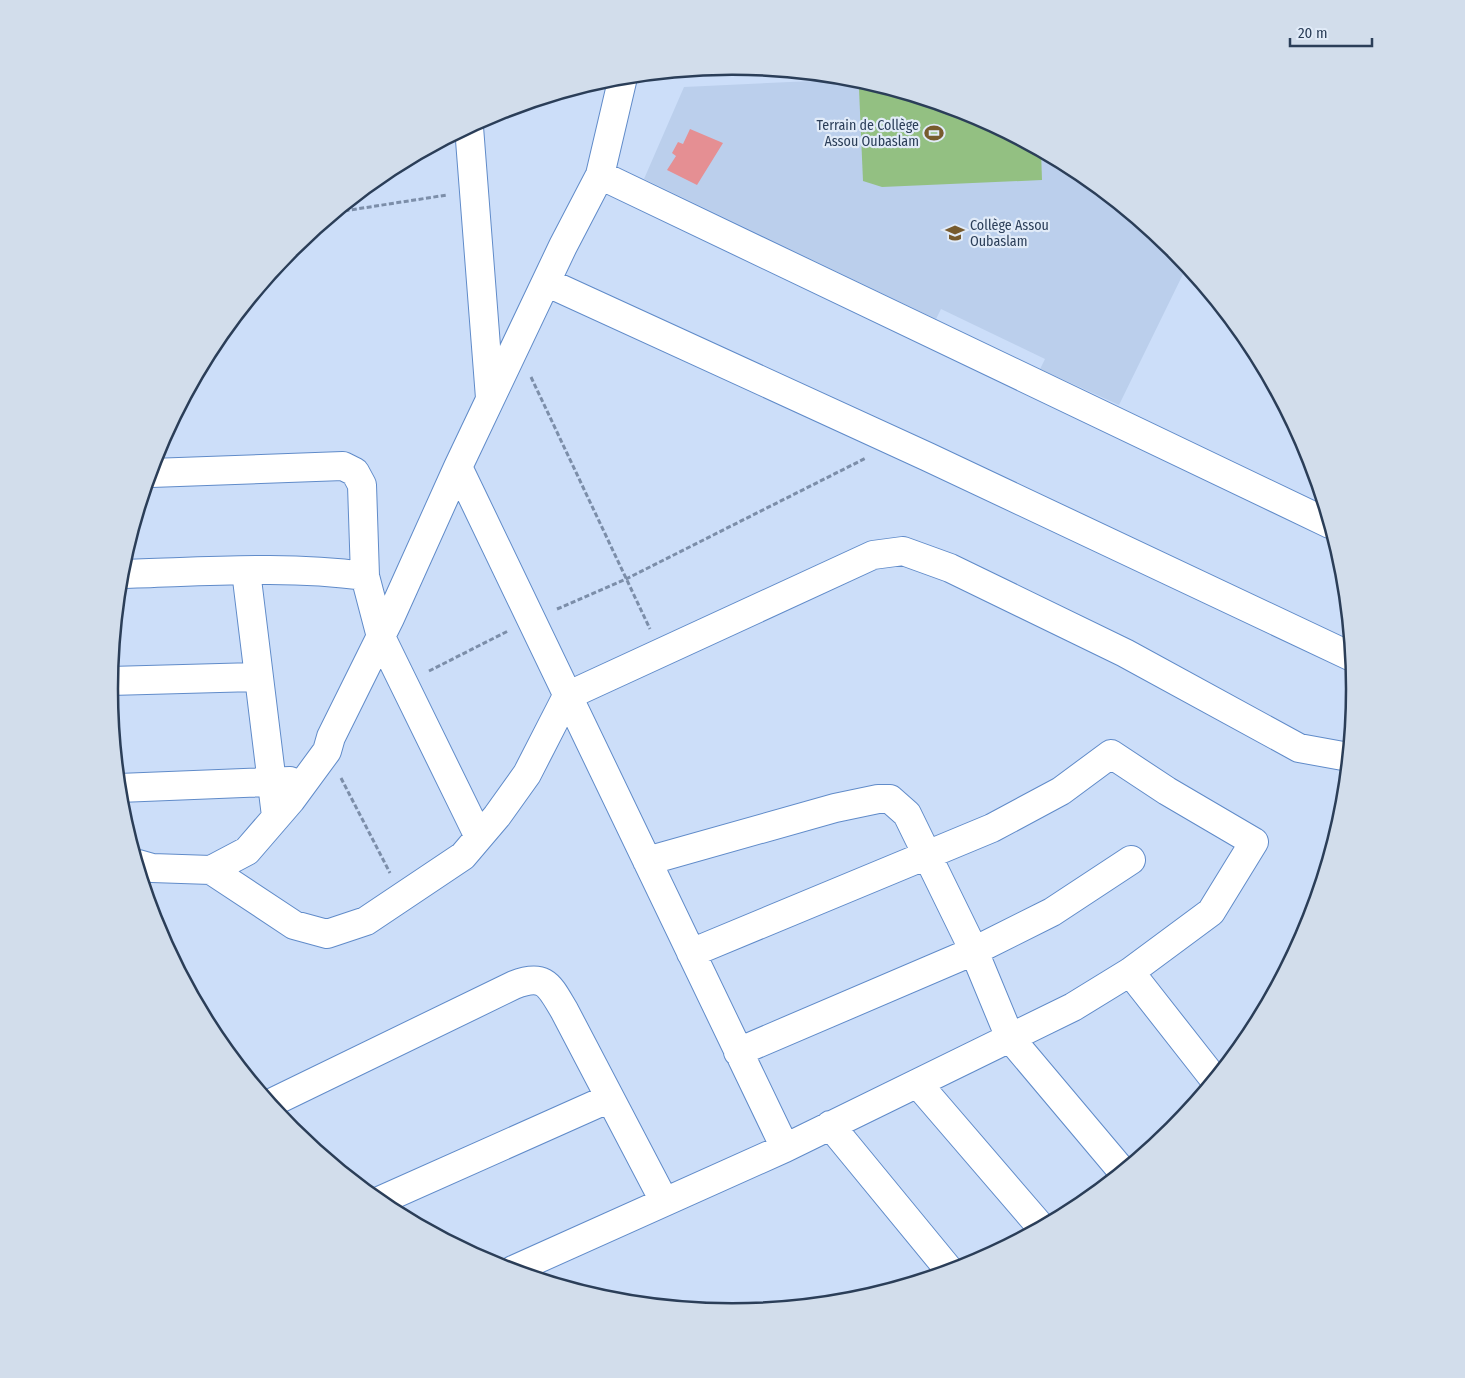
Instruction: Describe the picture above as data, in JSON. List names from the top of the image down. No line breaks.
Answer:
{"places":{"sports":["Terrain de Collège Assou Oubaslam"],"school or university":["Collège Assou Oubaslam"]},"scale_bar":"20 m"}
